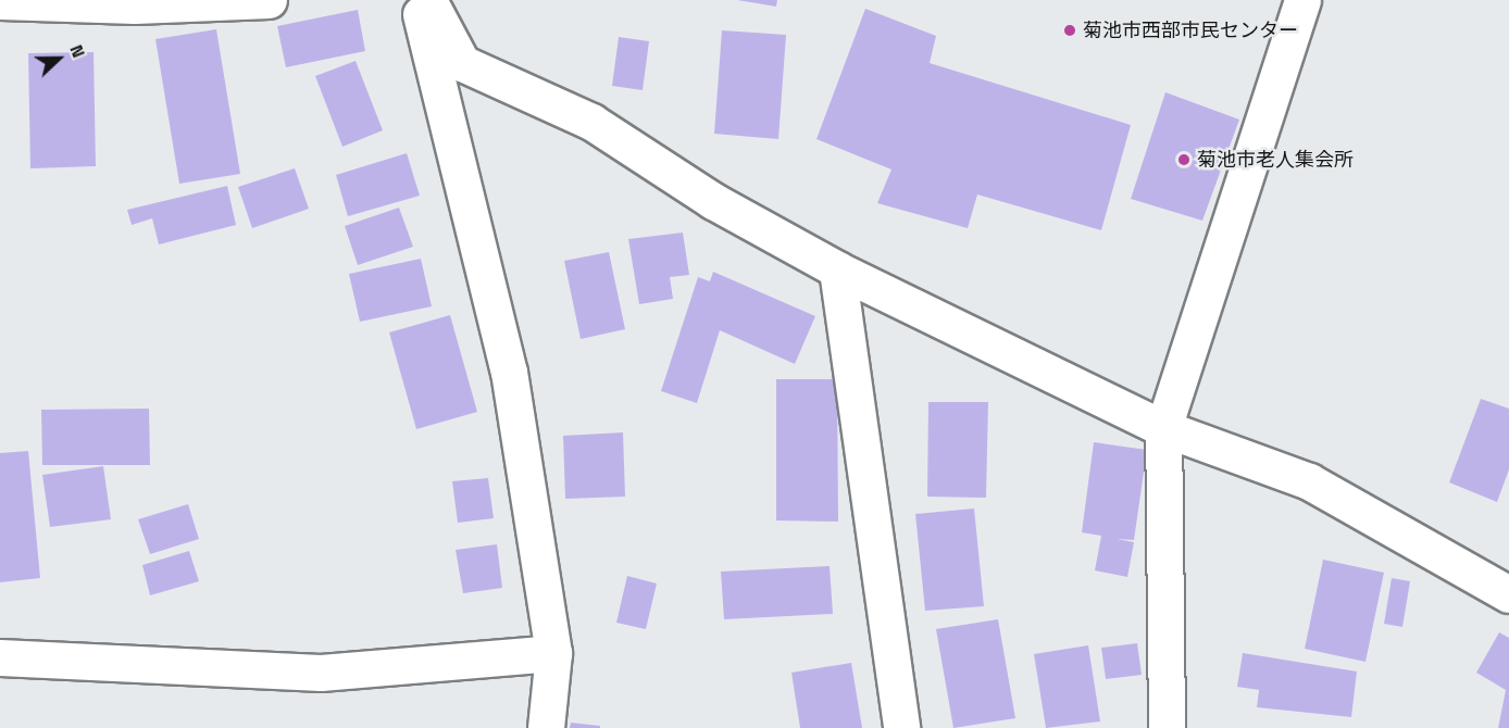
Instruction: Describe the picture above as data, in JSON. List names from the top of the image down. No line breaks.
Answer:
{"places":["菊池市西部市民センター","菊池市老人集会所"],"north":"right"}
